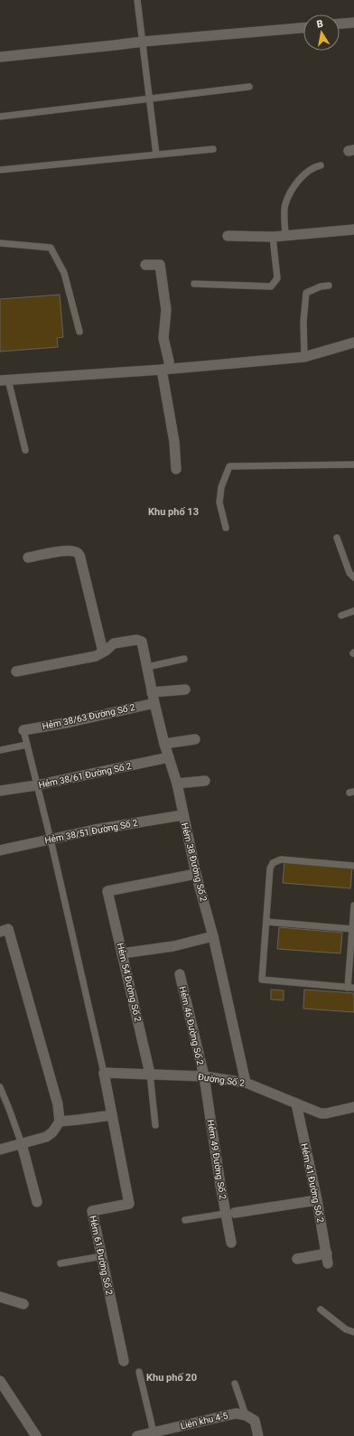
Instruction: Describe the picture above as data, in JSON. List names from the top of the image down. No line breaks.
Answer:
{"streets":{"street":["Hẻm 38/63 Đường Số 2","Hẻm 38/61 Đường Số 2","Hẻm 38/51 Đường Số 2","Hẻm 38 Đường Số 2","Hẻm 54 Đường Số 2","Hẻm 46 Đường Số 2","Đường Số 2","Hẻm 49 Đường Số 2","Hẻm 41 Đường Số 2","Hẻm 61 Đường Số 2","Liên khu 4-5"]},"crossings":[["Hẻm 38/63 Đường Số 2","Hẻm 38 Đường Số 2"],["Hẻm 38/61 Đường Số 2","Hẻm 38 Đường Số 2"],["Hẻm 38/51 Đường Số 2","Hẻm 38 Đường Số 2"],["Hẻm 38 Đường Số 2","Hẻm 54 Đường Số 2"],["Hẻm 38 Đường Số 2","Đường Số 2"],["Hẻm 54 Đường Số 2","Đường Số 2"],["Hẻm 46 Đường Số 2","Đường Số 2"],["Hẻm 46 Đường Số 2","Hẻm 49 Đường Số 2"],["Đường Số 2","Hẻm 49 Đường Số 2"],["Đường Số 2","Hẻm 41 Đường Số 2"],["Đường Số 2","Hẻm 61 Đường Số 2"]],"districts":["Khu phố 13","Khu phố 20"],"north":"top"}
